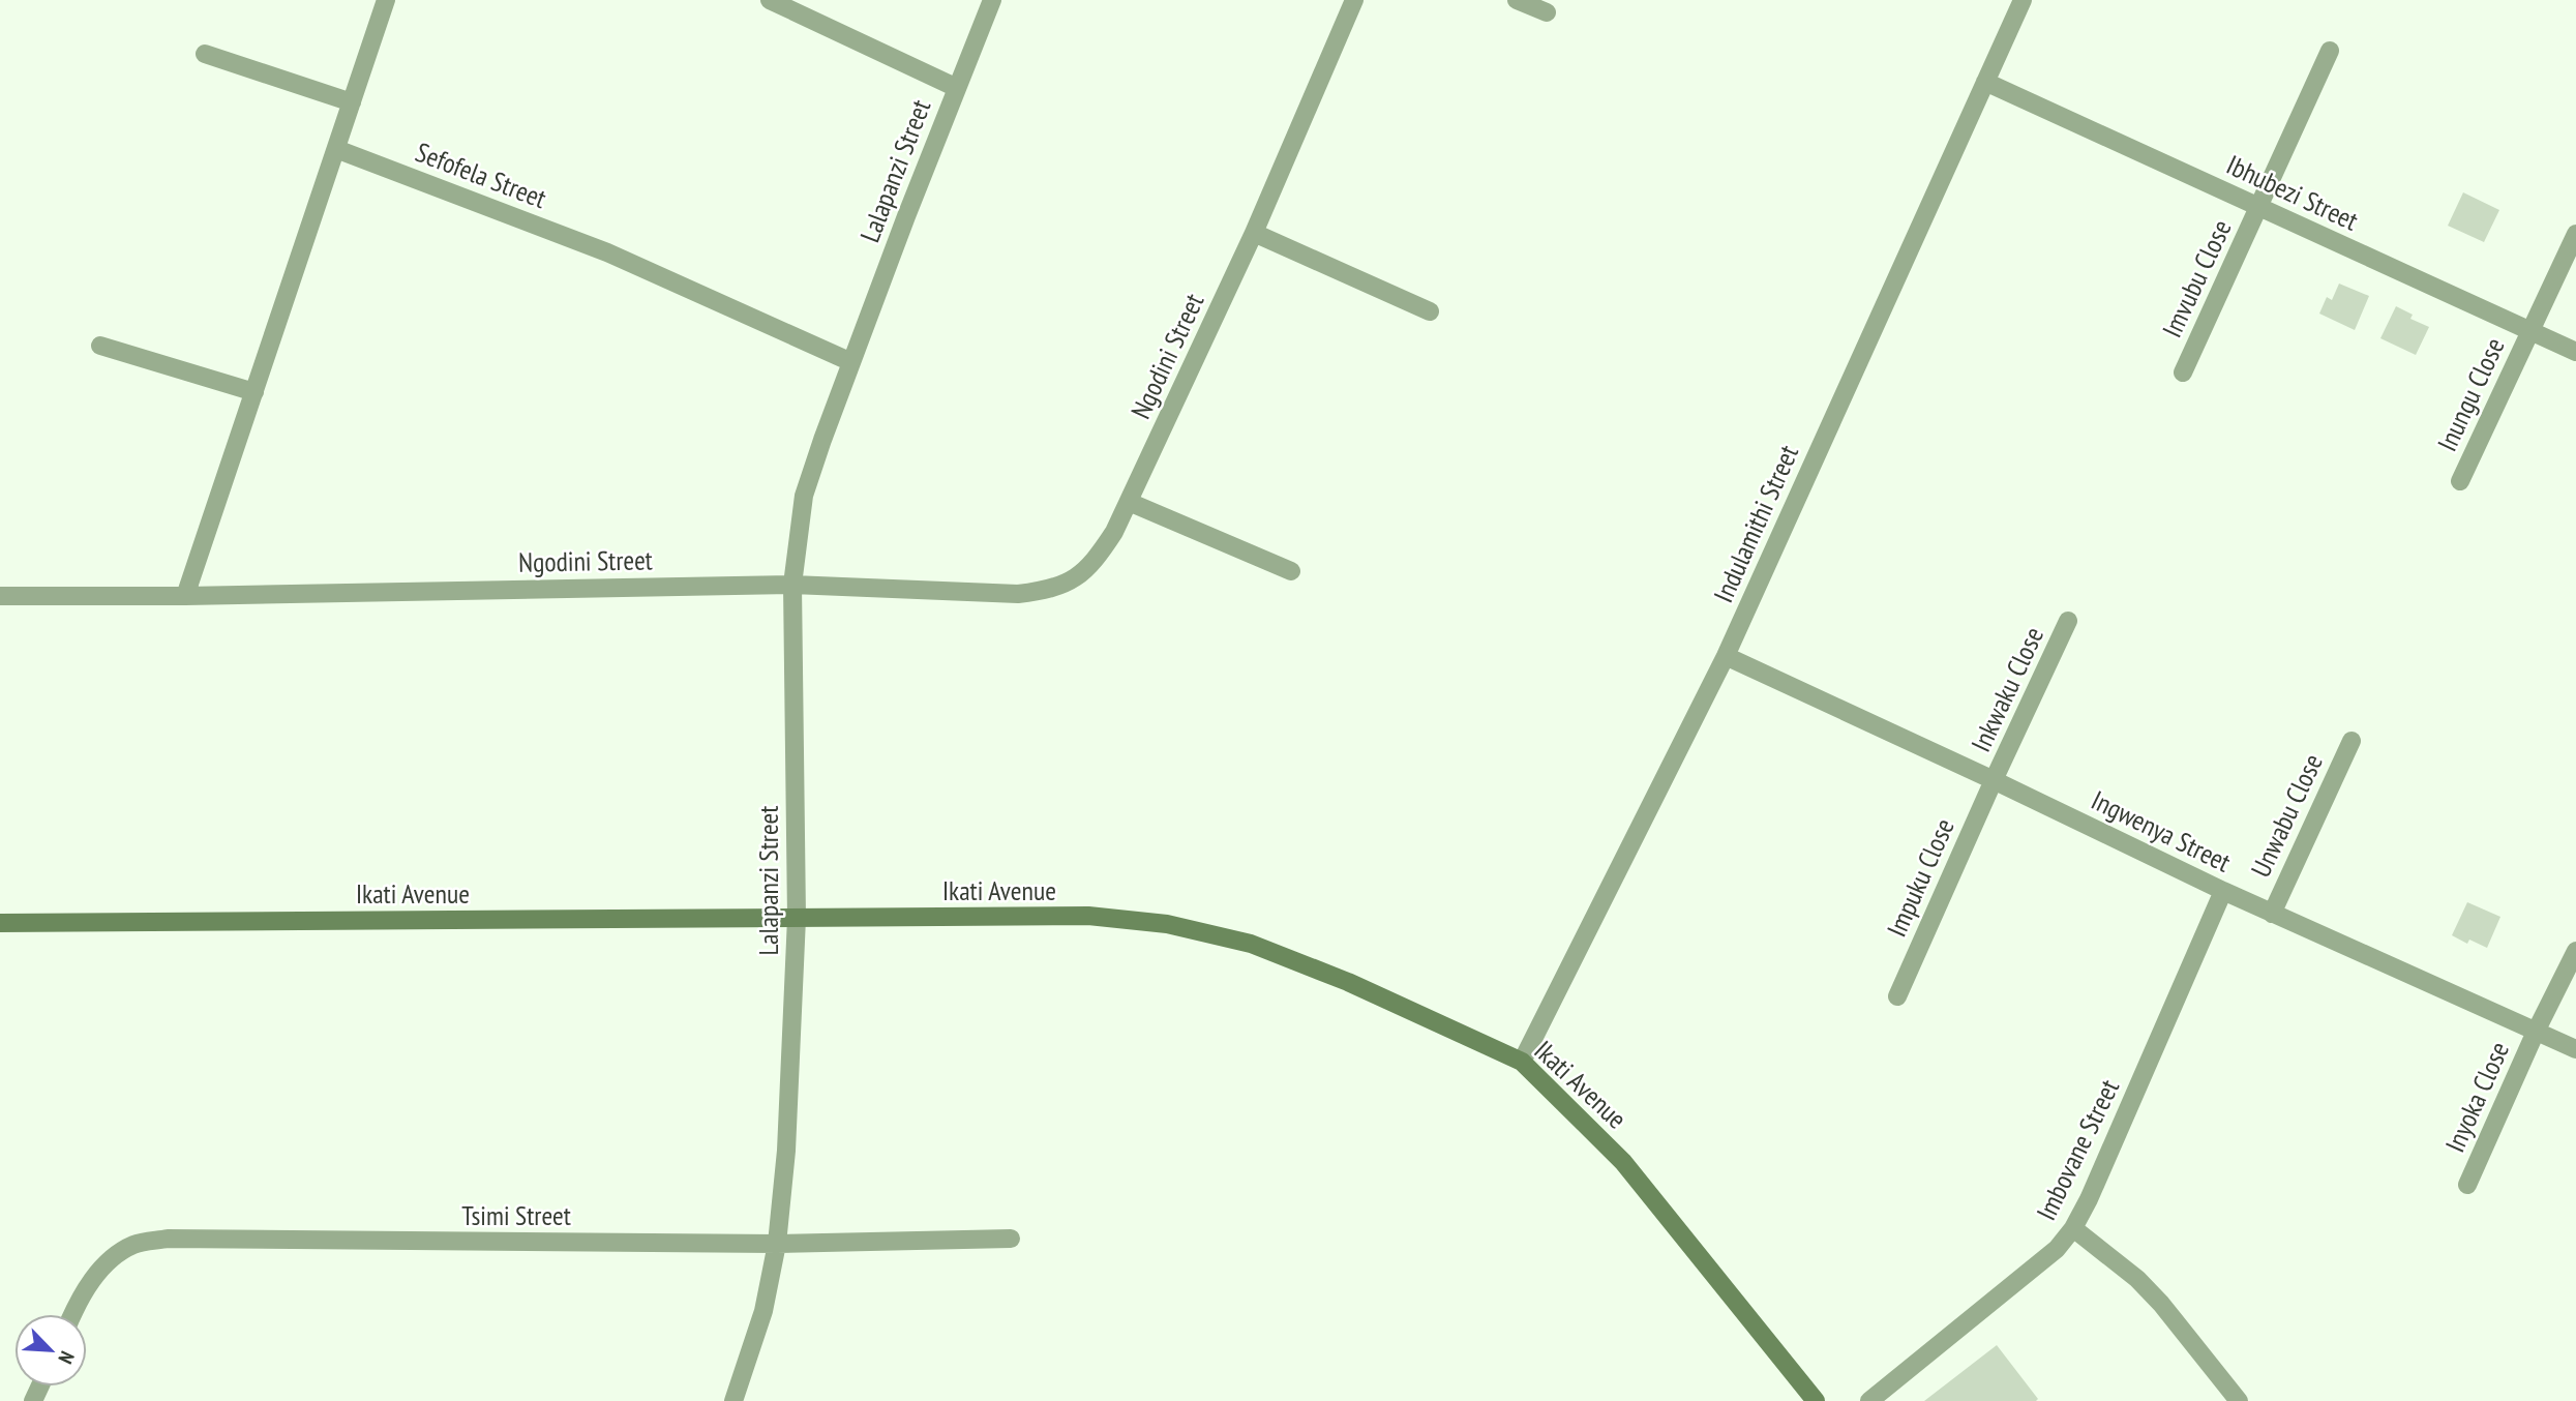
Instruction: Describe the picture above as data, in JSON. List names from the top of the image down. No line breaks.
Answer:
{"streets":{"street":["Lalapanzi Street","Sefofela Street","Ibhubezi Street","Imvubu Close","Ngodini Street","Inungu Close","Indulamithi Street","Inkwaku Close","Unwabu Close","Ingwenya Street","Impuku Close","Ikati Avenue","Inyoka Close","Imbovane Street","Tsimi Street"]},"crossings":[["Lalapanzi Street","Sefofela Street"],["Lalapanzi Street","Ngodini Street"],["Lalapanzi Street","Ikati Avenue"],["Lalapanzi Street","Tsimi Street"],["Ibhubezi Street","Imvubu Close"],["Ibhubezi Street","Inungu Close"],["Ibhubezi Street","Indulamithi Street"],["Indulamithi Street","Ingwenya Street"],["Indulamithi Street","Ikati Avenue"],["Inkwaku Close","Ingwenya Street"],["Inkwaku Close","Impuku Close"],["Unwabu Close","Ingwenya Street"],["Ingwenya Street","Impuku Close"],["Ingwenya Street","Inyoka Close"],["Ingwenya Street","Imbovane Street"]],"north":"bottom right"}
